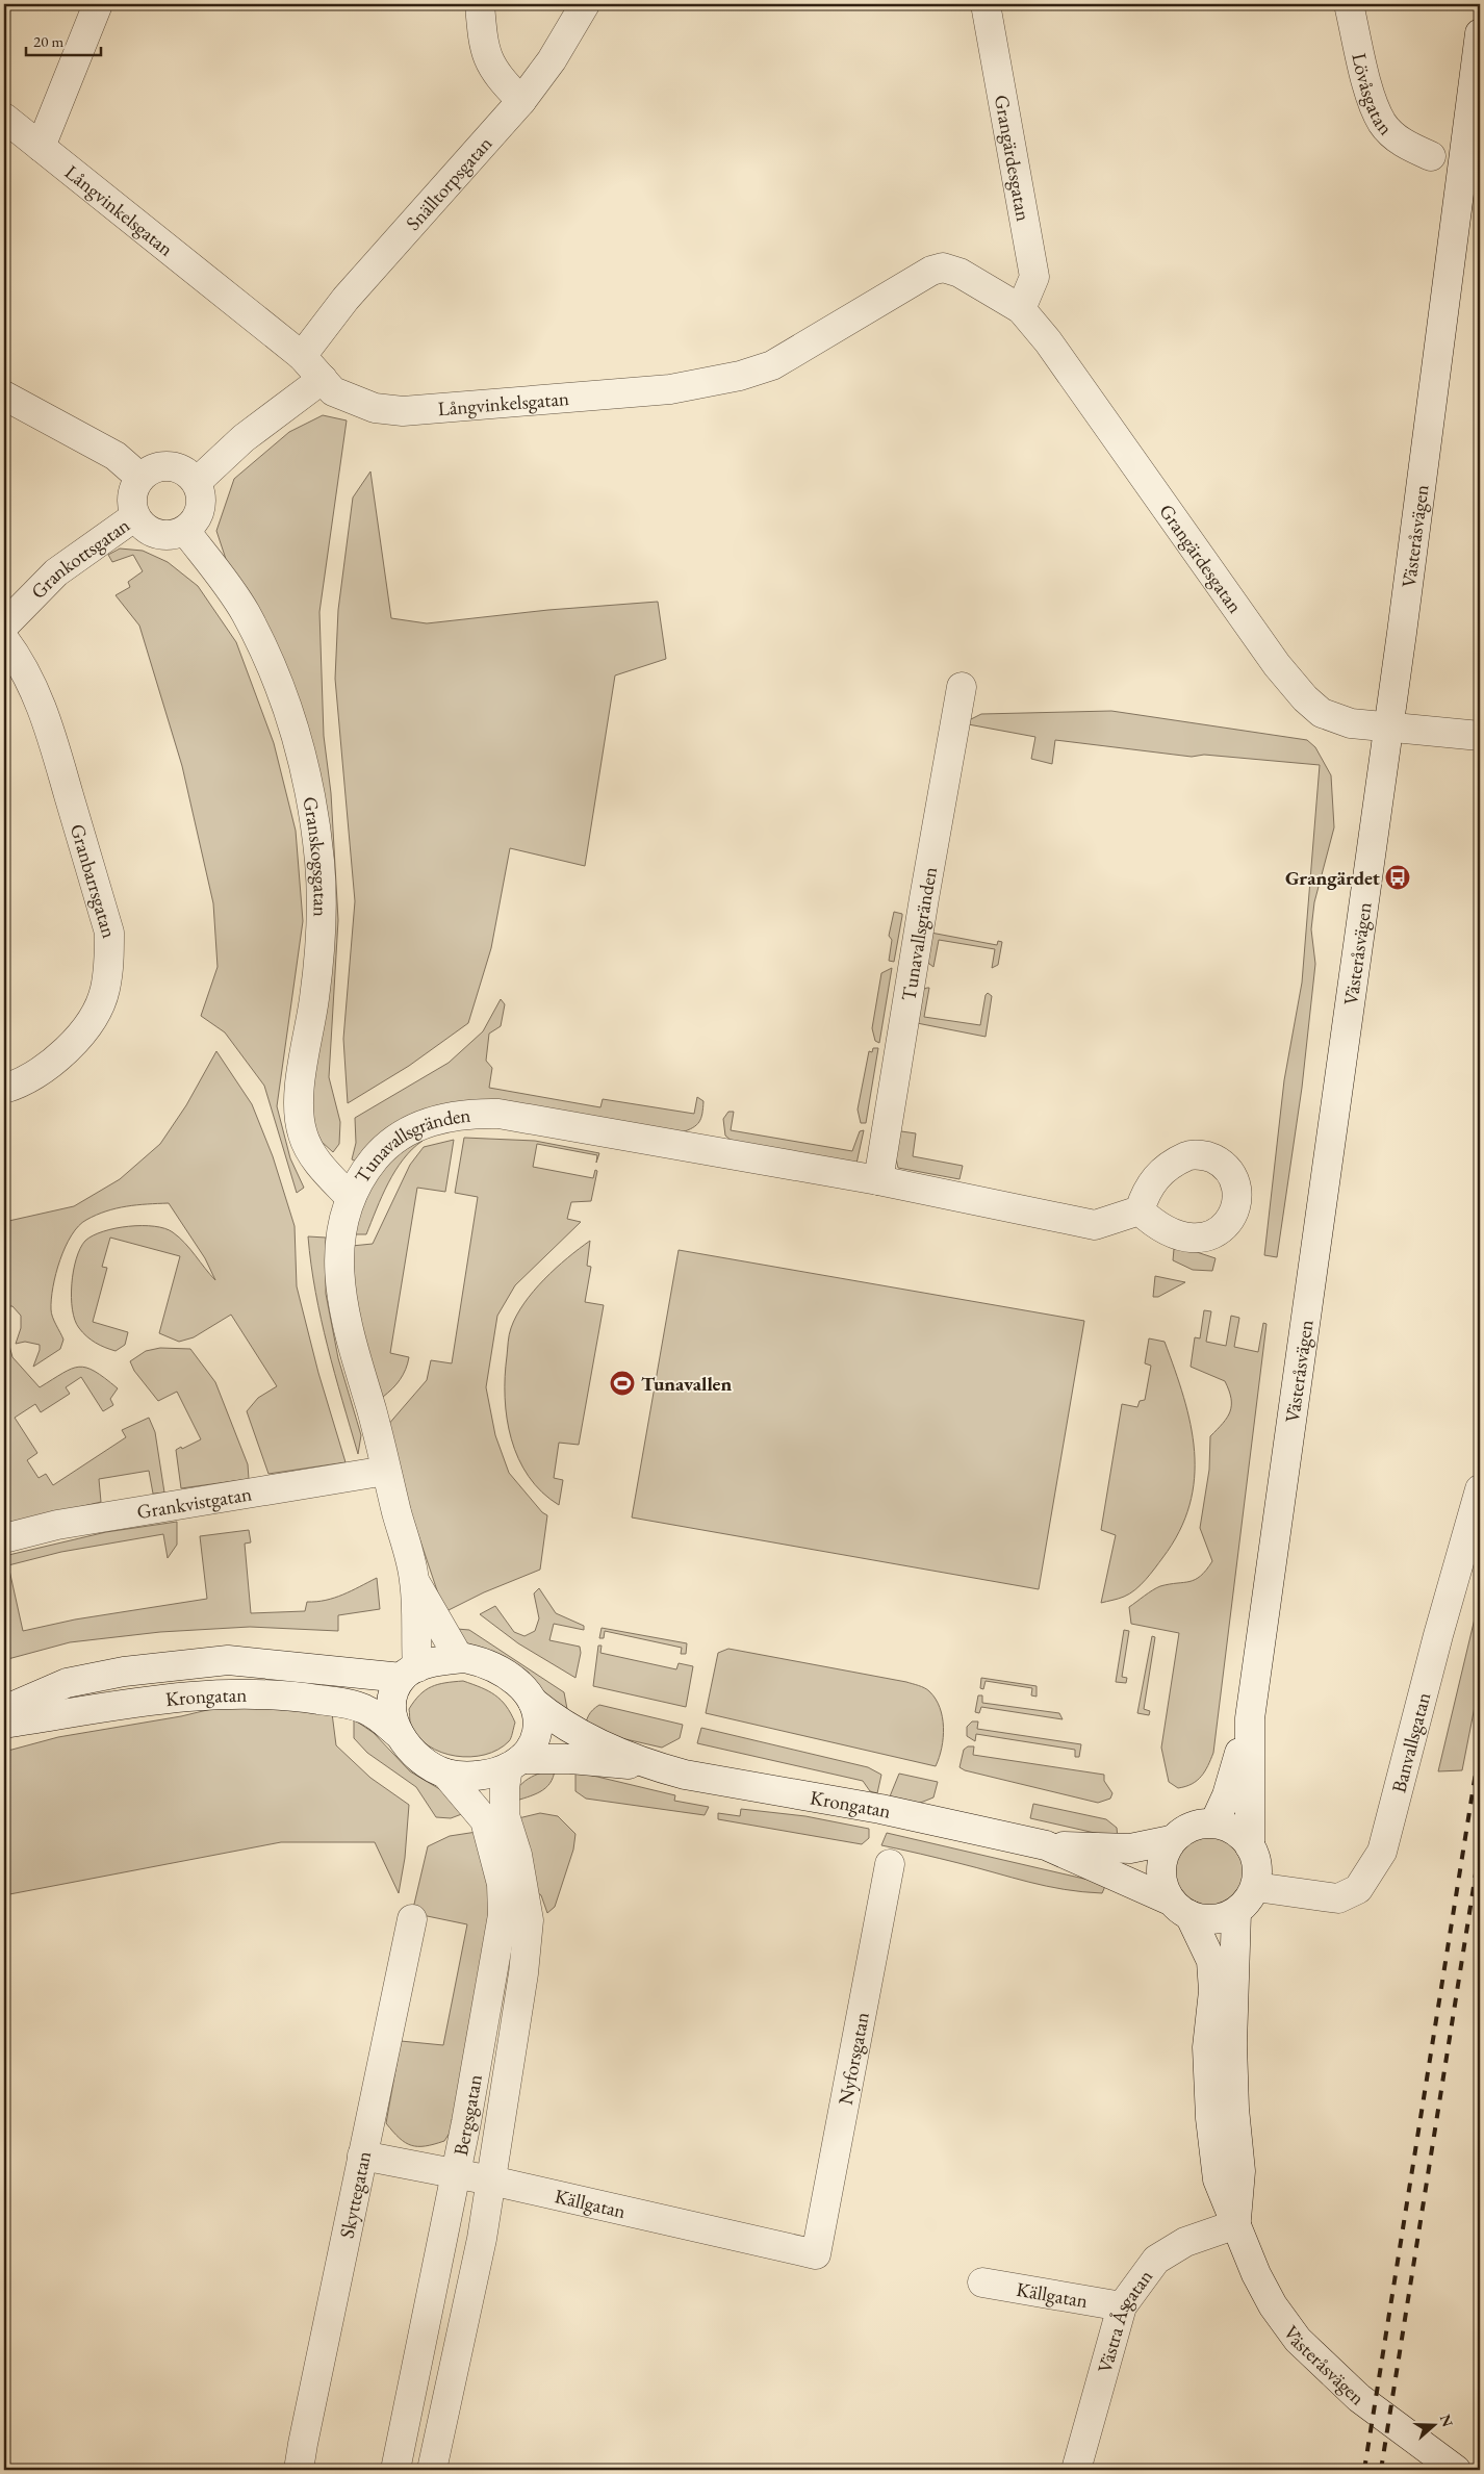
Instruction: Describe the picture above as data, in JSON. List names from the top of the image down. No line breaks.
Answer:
{"streets":{"street":["Lövåsgatan","Grangärdesgatan","Snälltorpsgatan","Långvinkelsgatan","Västeråsvägen","Grankottsgatan","Granskogsgatan","Granbarrsgatan","Tunavallsgränden","Grankvistgatan","Krongatan","Banvallsgatan","Nyforsgatan","Bergsgatan","Skyttegatan","Källgatan","Västra Åsgatan"]},"crossings":[["Grangärdesgatan","Långvinkelsgatan"],["Grangärdesgatan","Västeråsvägen"],["Snälltorpsgatan","Långvinkelsgatan"],["Västeråsvägen","Krongatan"],["Västeråsvägen","Banvallsgatan"],["Västeråsvägen","Västra Åsgatan"],["Grankottsgatan","Granskogsgatan"],["Granskogsgatan","Tunavallsgränden"],["Tunavallsgränden","Grankvistgatan"],["Tunavallsgränden","Krongatan"],["Tunavallsgränden","Bergsgatan"],["Krongatan","Banvallsgatan"],["Krongatan","Bergsgatan"],["Nyforsgatan","Källgatan"],["Bergsgatan","Källgatan"],["Skyttegatan","Källgatan"],["Källgatan","Västra Åsgatan"]],"places":{"bus stop":["Grangärdet"],"sports":["Tunavallen"]},"scale_bar":"20 m","north":"right"}
